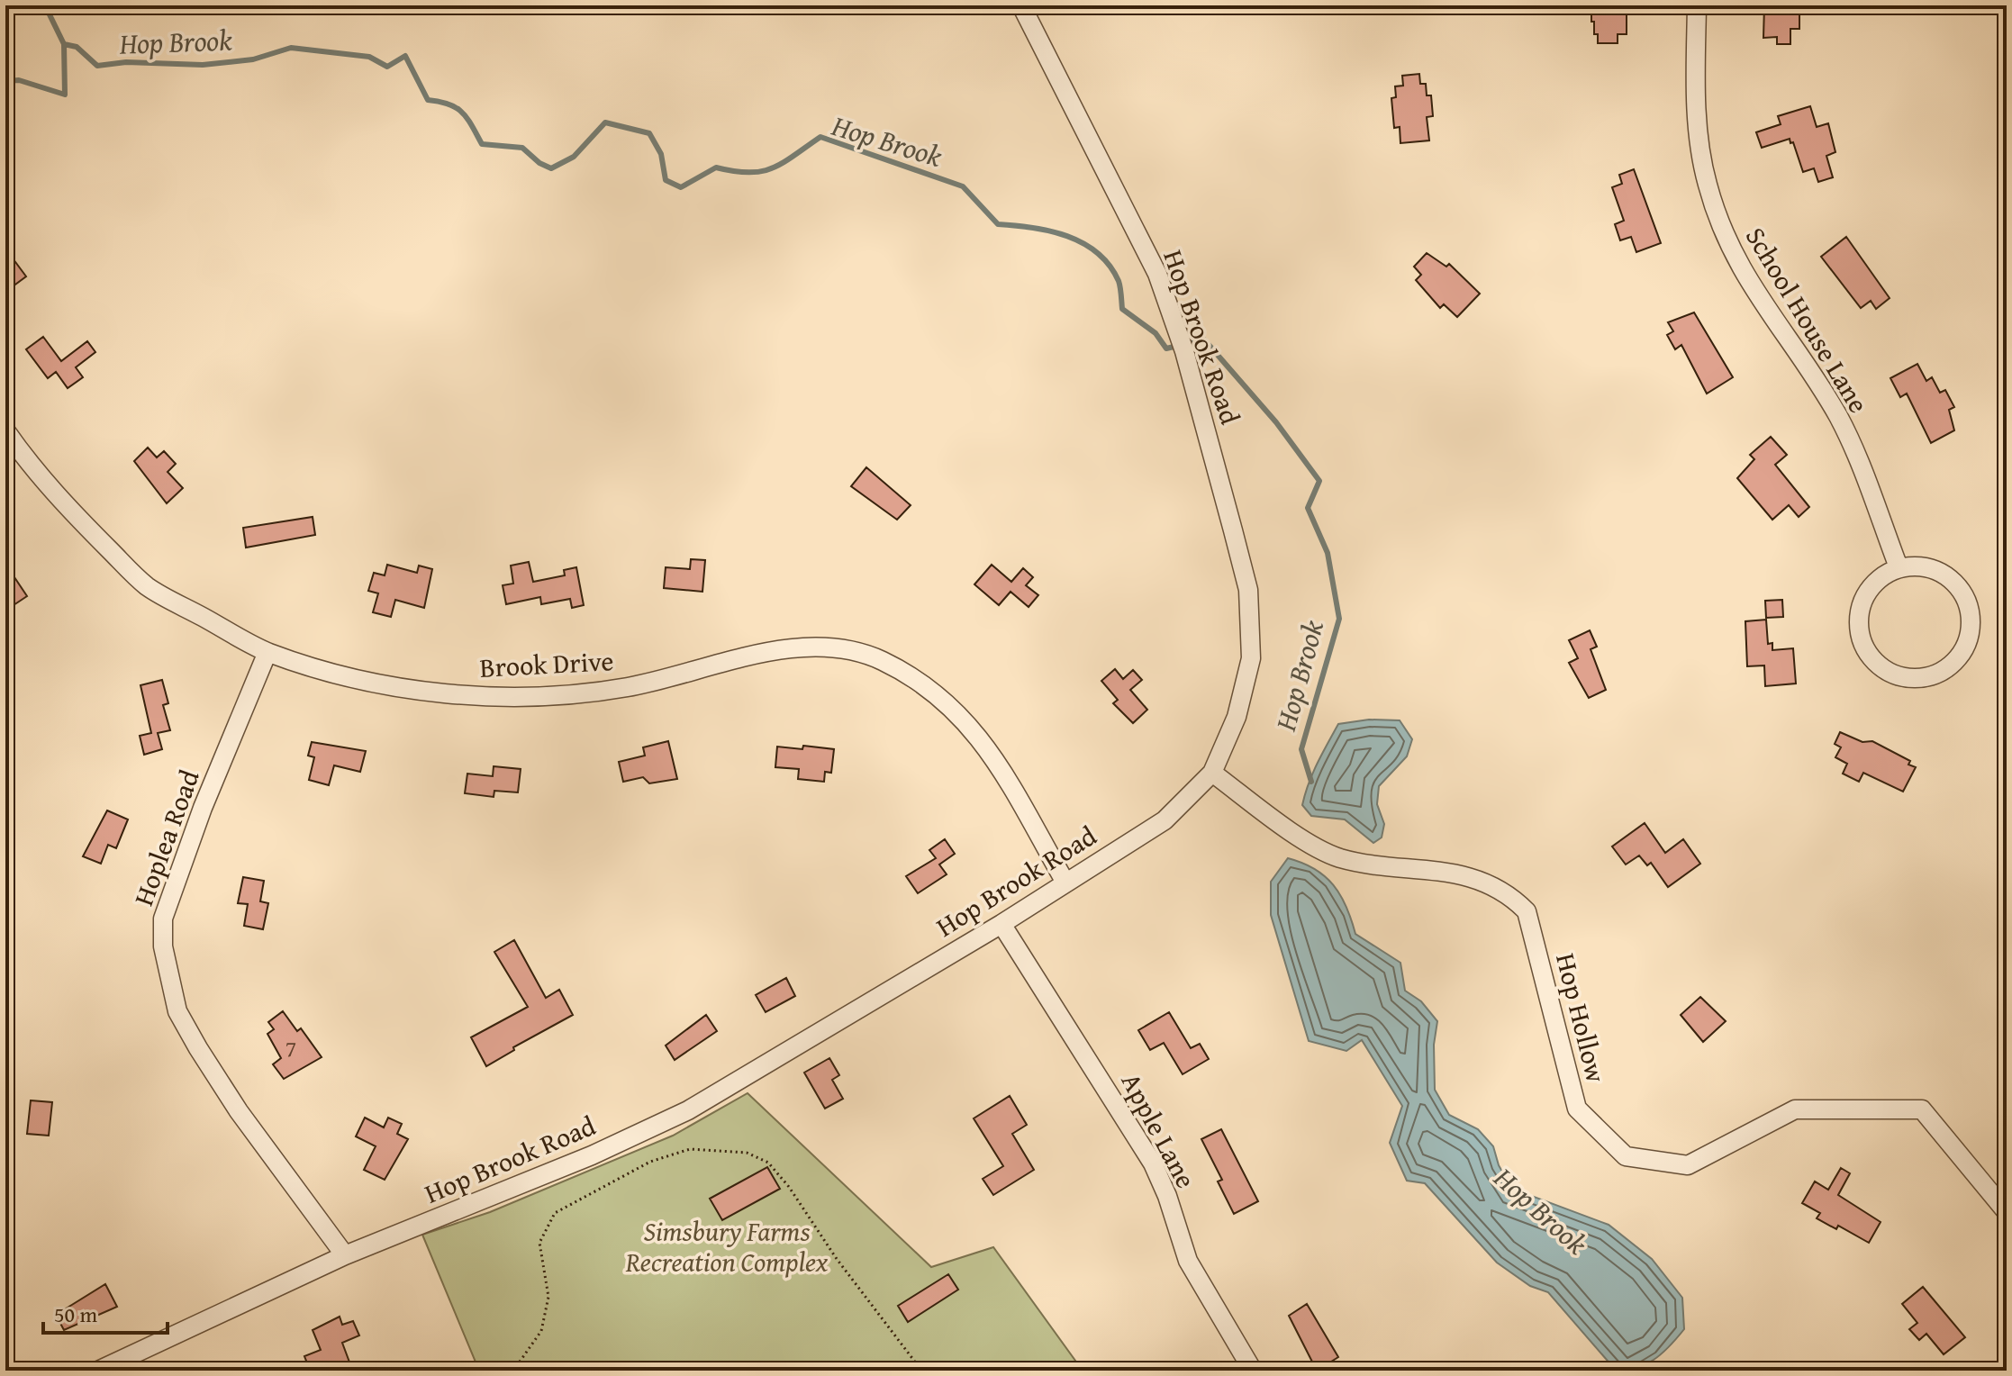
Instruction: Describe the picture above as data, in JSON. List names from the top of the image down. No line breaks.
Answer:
{"streets":{"street":["School House Lane","Hop Brook Road","Brook Drive","Hoplea Road","Hop Hollow","Apple Lane"]},"crossings":[["Hop Brook Road","Brook Drive"],["Hop Brook Road","Hoplea Road"],["Hop Brook Road","Hop Hollow"],["Hop Brook Road","Apple Lane"],["Brook Drive","Hoplea Road"]],"water":["Hop Brook"],"parks":["Simsbury Farms Recreation Complex"],"house_numbers":["7"],"scale_bar":"50 m"}
